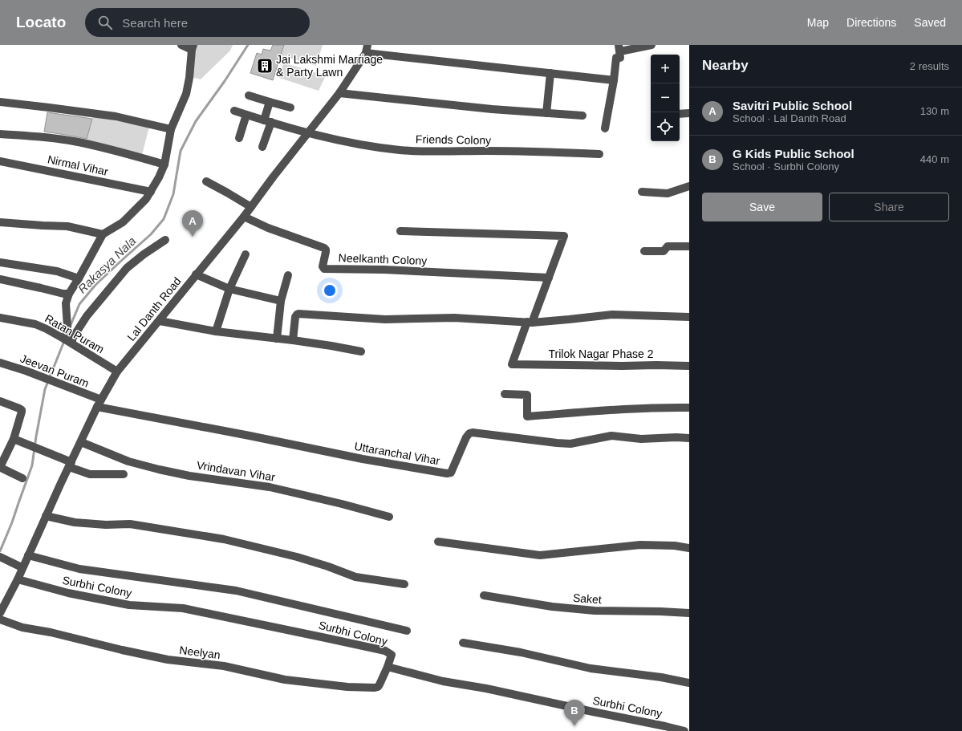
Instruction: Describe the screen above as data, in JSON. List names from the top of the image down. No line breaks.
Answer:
{"streets":{"street":["Friends Colony","Nirmal Vihar","Neelkanth Colony","Lal Danth Road","Ratan Puram","Trilok Nagar Phase 2","Jeevan Puram","Uttaranchal Vihar","Vrindavan Vihar","Surbhi Colony","Saket","Neelyan"]},"crossings":[["Friends Colony","Lal Danth Road"],["Neelkanth Colony","Lal Danth Road"],["Lal Danth Road","Ratan Puram"],["Lal Danth Road","Jeevan Puram"],["Lal Danth Road","Uttaranchal Vihar"],["Lal Danth Road","Vrindavan Vihar"],["Lal Danth Road","Surbhi Colony"],["Jeevan Puram","Uttaranchal Vihar"],["Surbhi Colony","Neelyan"]],"water":["Rakasya Nala"],"places":{"building":["Jai Lakshmi Marriage & Party Lawn"]},"page":{"header":"Locato","search":"Search here","nav":["Map","Directions","Saved"],"heading":["Nearby","2 results"],"map_buttons":["+","−"],"list":[{"mark":"A","name":"Savitri Public School","note":"School · Lal Danth Road","value":"130 m"},{"mark":"B","name":"G Kids Public School","note":"School · Surbhi Colony","value":"440 m"}],"buttons":["Save","Share"],"pins":["A","B"]}}
